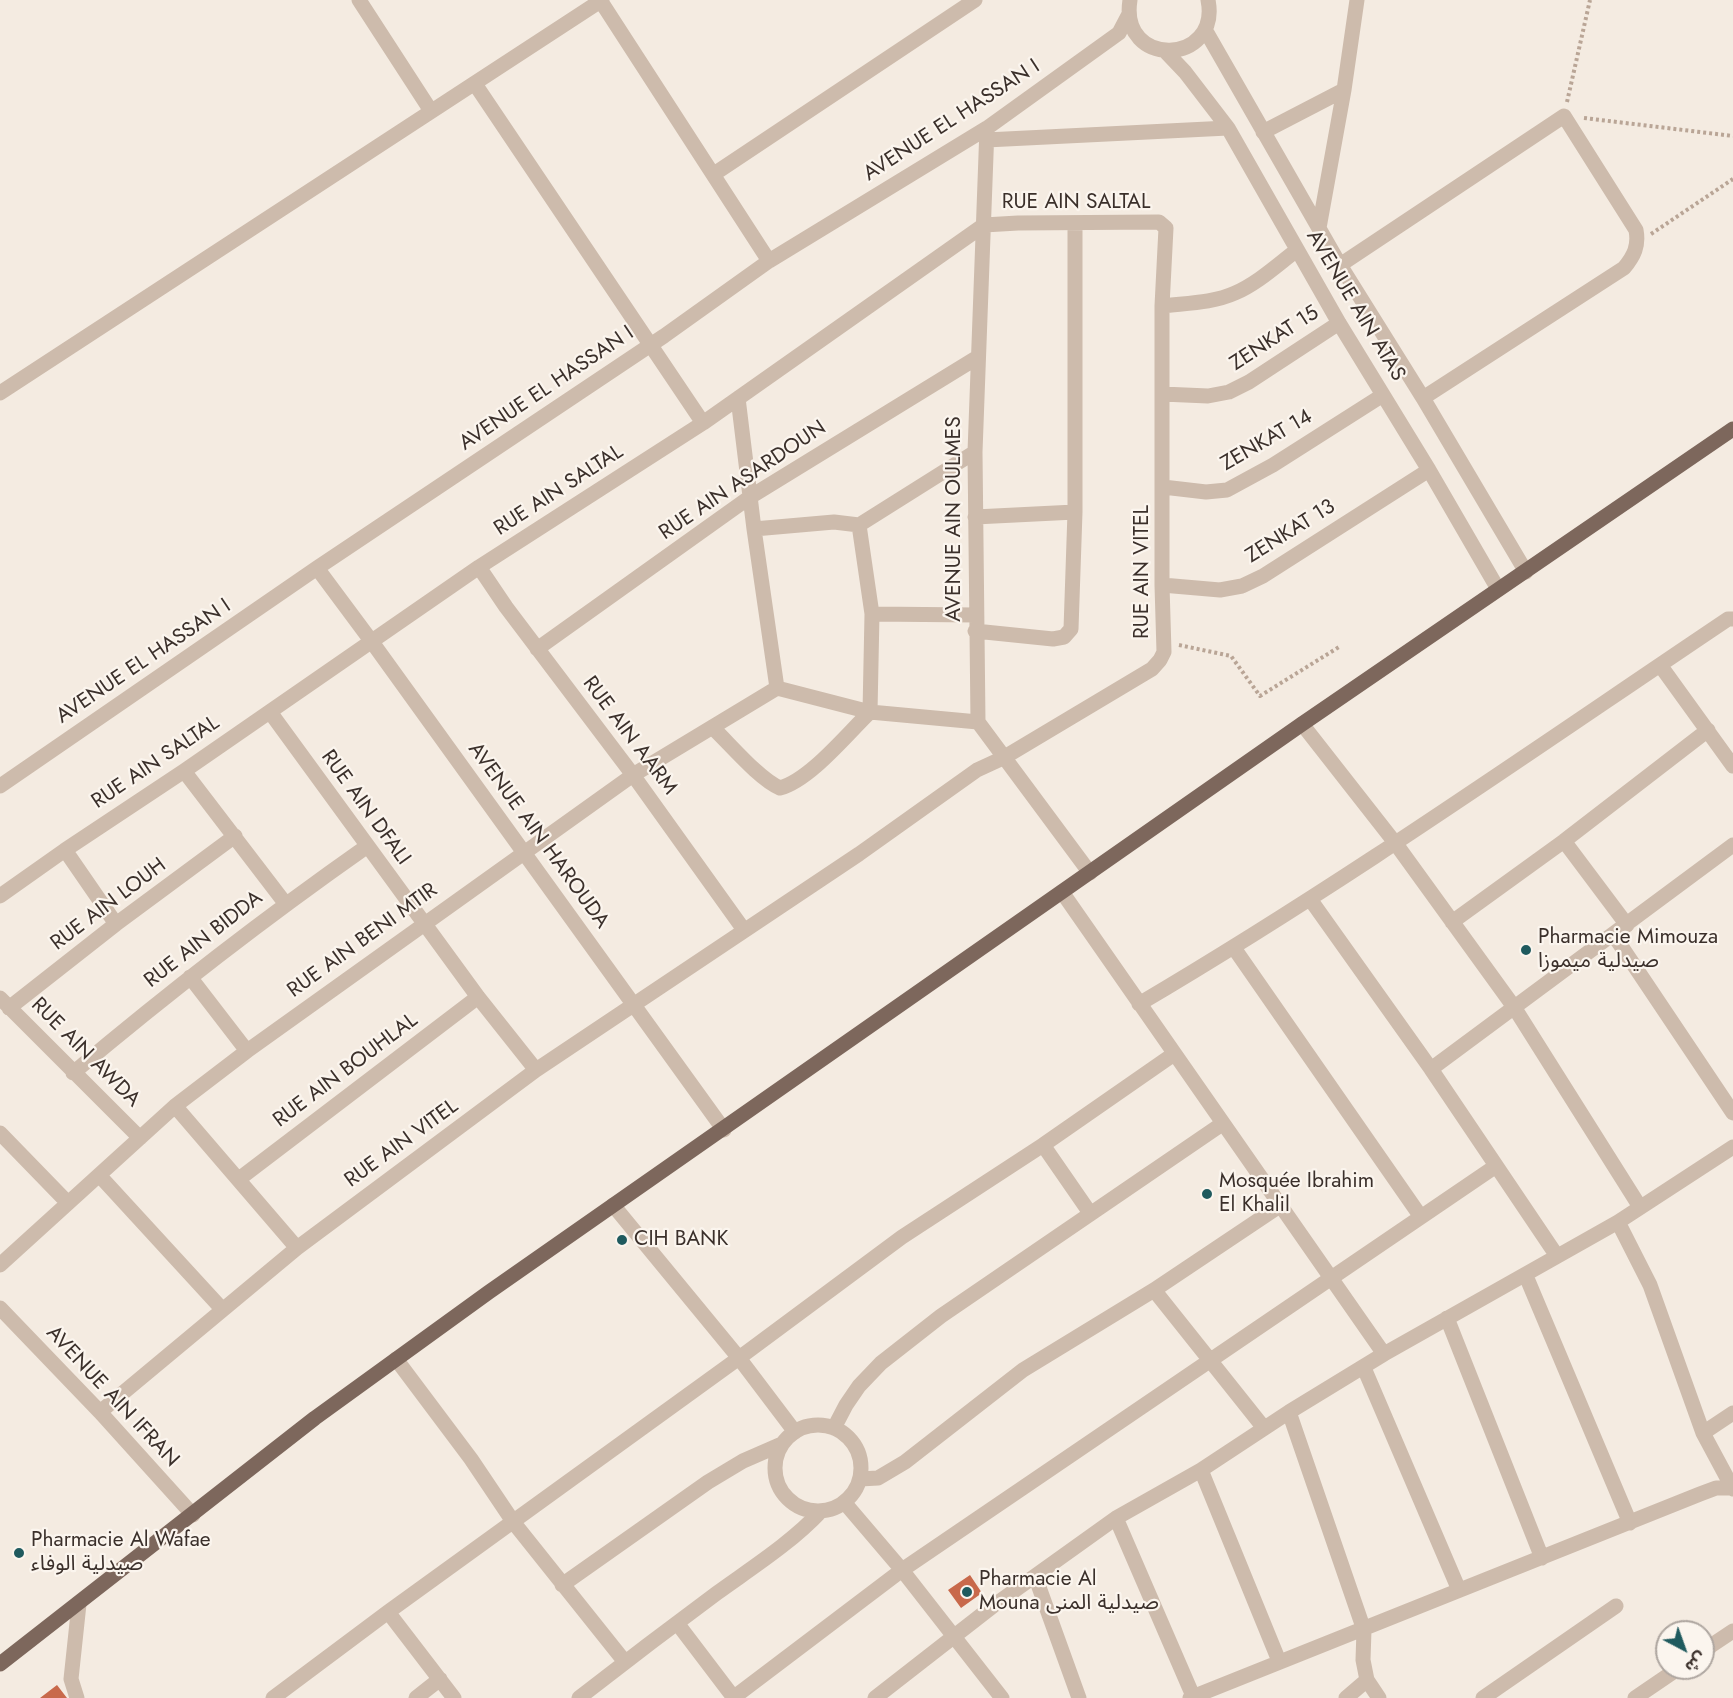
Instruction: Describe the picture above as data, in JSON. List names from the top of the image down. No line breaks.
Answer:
{"streets":{"street":["AVENUE EL HASSAN I","RUE AIN SALTAL","AVENUE AIN ATAS","ZENKAT 15","ZENKAT 14","RUE AIN ASARDOUN","AVENUE AIN OULMES","ZENKAT 13","RUE AIN VITEL","RUE AIN AARM","RUE AIN DFALI","AVENUE AIN HAROUDA","RUE AIN LOUH","RUE AIN BIDDA","RUE AIN BENI MTIR","RUE AIN AWDA","RUE AIN BOUHLAL","AVENUE AIN IFRAN"]},"crossings":[["AVENUE EL HASSAN I","AVENUE AIN OULMES"],["AVENUE EL HASSAN I","AVENUE AIN HAROUDA"],["RUE AIN SALTAL","AVENUE AIN OULMES"],["RUE AIN SALTAL","RUE AIN VITEL"],["RUE AIN SALTAL","RUE AIN AARM"],["RUE AIN SALTAL","RUE AIN DFALI"],["RUE AIN SALTAL","AVENUE AIN HAROUDA"],["AVENUE AIN ATAS","ZENKAT 15"],["AVENUE AIN ATAS","ZENKAT 14"],["AVENUE AIN ATAS","ZENKAT 13"],["ZENKAT 15","RUE AIN VITEL"],["ZENKAT 14","RUE AIN VITEL"],["RUE AIN ASARDOUN","AVENUE AIN OULMES"],["RUE AIN ASARDOUN","RUE AIN AARM"],["ZENKAT 13","RUE AIN VITEL"],["RUE AIN VITEL","RUE AIN AARM"],["RUE AIN VITEL","RUE AIN DFALI"],["RUE AIN VITEL","AVENUE AIN HAROUDA"],["RUE AIN VITEL","AVENUE AIN IFRAN"],["RUE AIN AARM","RUE AIN BENI MTIR"],["RUE AIN DFALI","RUE AIN BIDDA"],["RUE AIN DFALI","RUE AIN BENI MTIR"],["RUE AIN DFALI","RUE AIN BOUHLAL"],["AVENUE AIN HAROUDA","RUE AIN BENI MTIR"],["RUE AIN LOUH","RUE AIN AWDA"],["RUE AIN BIDDA","RUE AIN AWDA"],["RUE AIN BENI MTIR","RUE AIN AWDA"]],"places":["Pharmacie Mimouza صيدلية ميموزا","Mosquée Ibrahim El Khalil","CIH BANK","Pharmacie Al Wafae صيدلية الوفاء","Pharmacie Al Mouna صيدلية المنى"],"north":"bottom right"}
